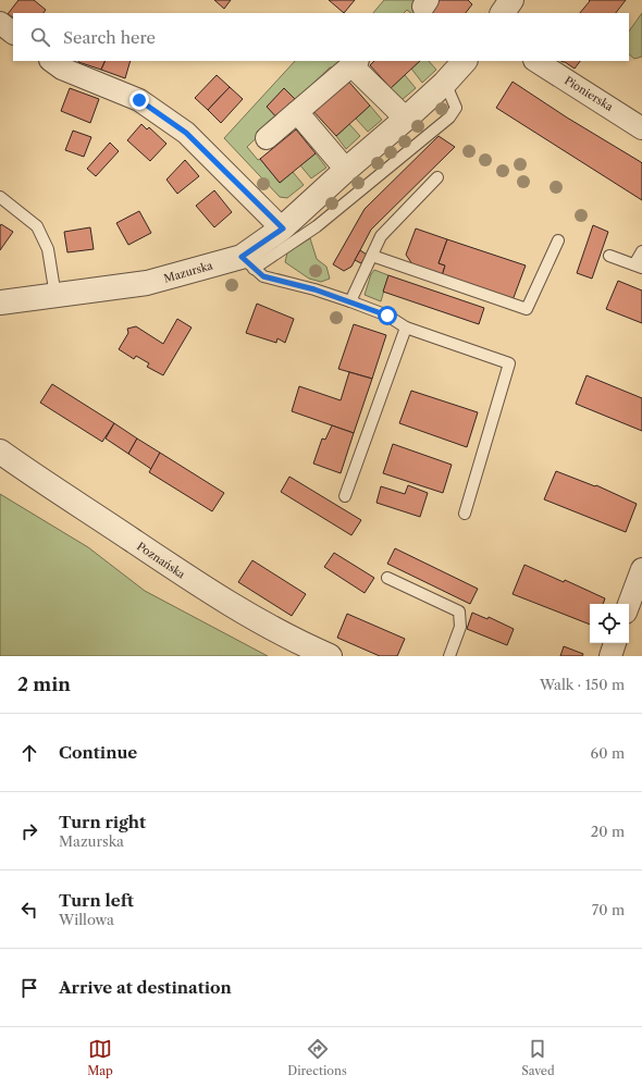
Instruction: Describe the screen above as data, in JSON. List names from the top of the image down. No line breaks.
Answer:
{"streets":{"street":["Pionierska","Mazurska","Poznańska"]},"page":{"search":"Search here","heading":["2 min","Walk · 150 m"],"list":[["Continue","60 m"],["Turn right","Mazurska","20 m"],["Turn left","Willowa","70 m"],"Arrive at destination"],"nav":["Map","Directions","Saved"]}}
